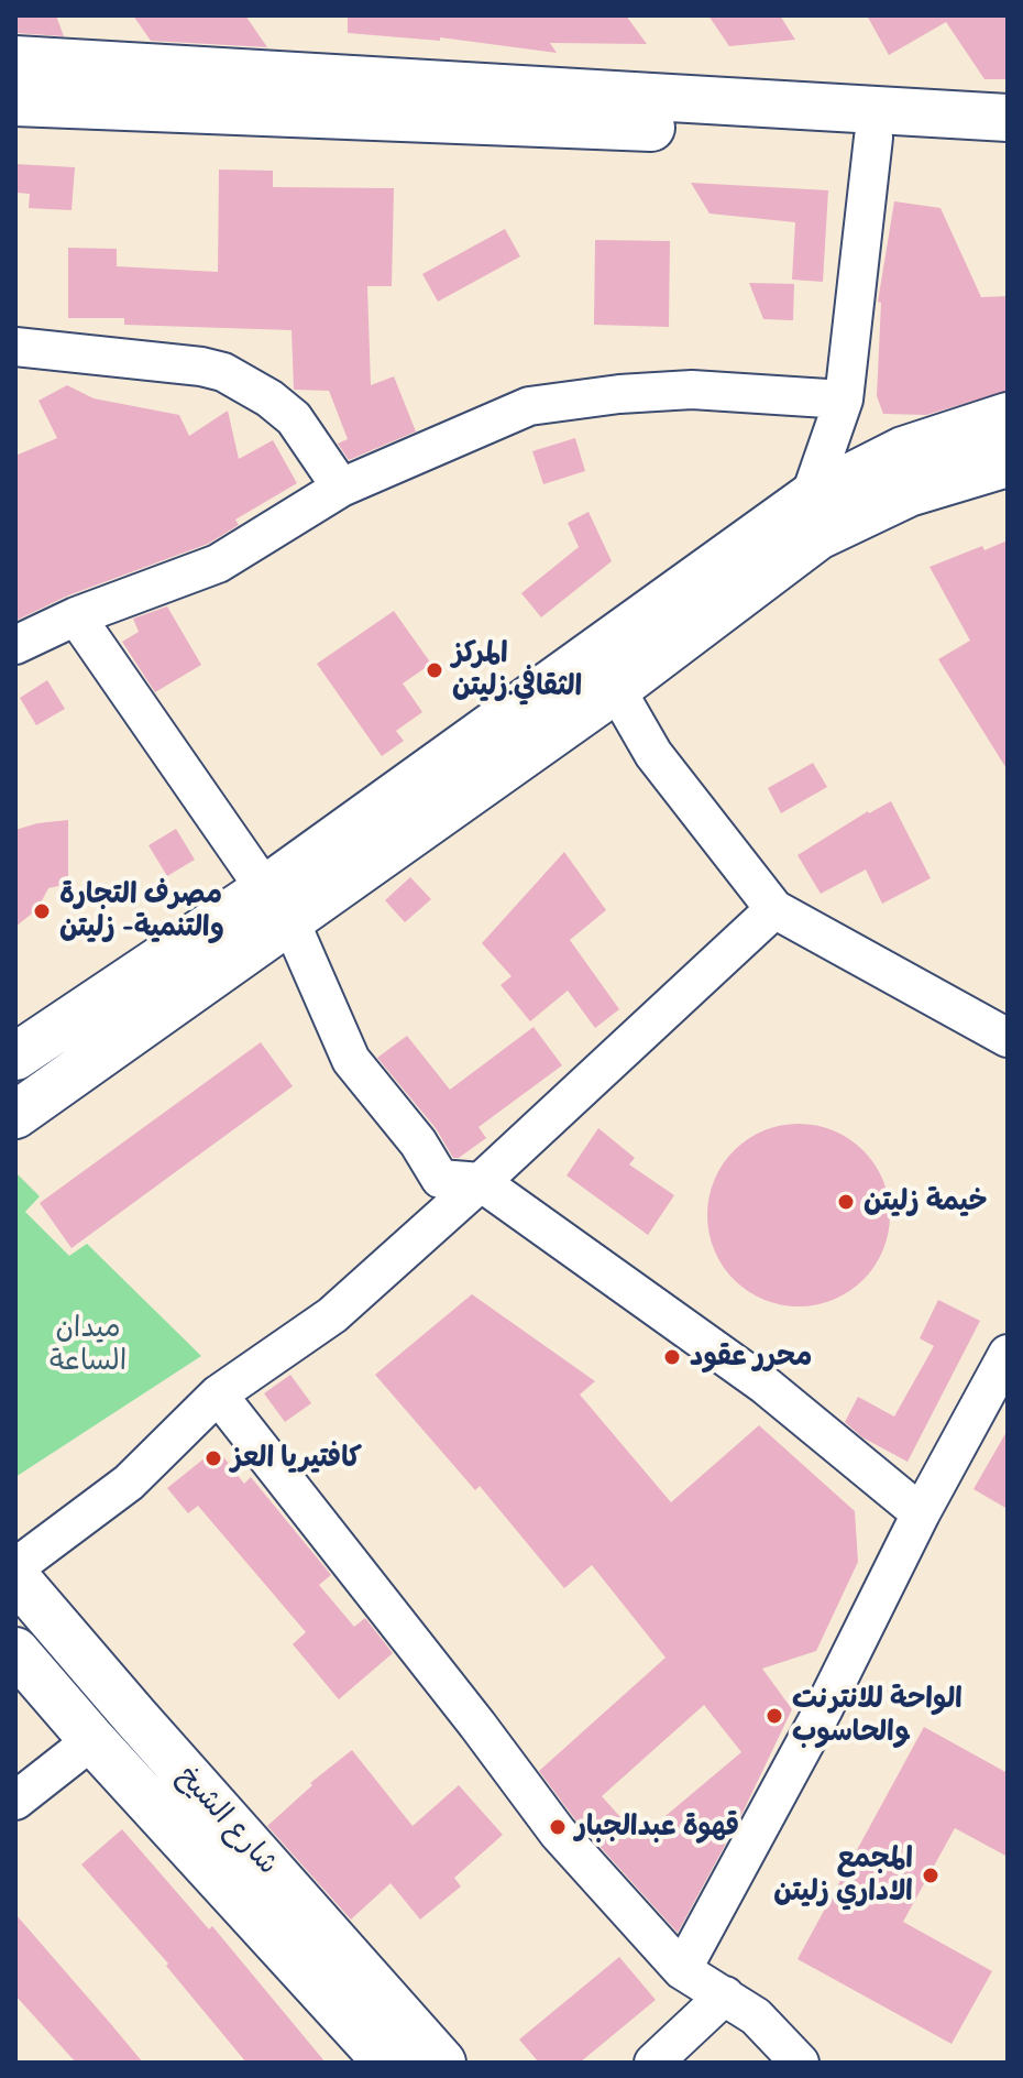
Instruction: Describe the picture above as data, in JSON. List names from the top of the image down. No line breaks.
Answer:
{"streets":{"main road":["شارع الشيخ"]},"parks":["ميدان الساعة"],"places":["المركز الثقافي.زليتن","مصرف التجارة والتنمية- زليتن","خيمة زليتن","محرر عقود","كافتيريا العز","الواحة للانترنت والحاسوب","قهوة عبدالجبار","المجمع الاداري زليتن"]}
